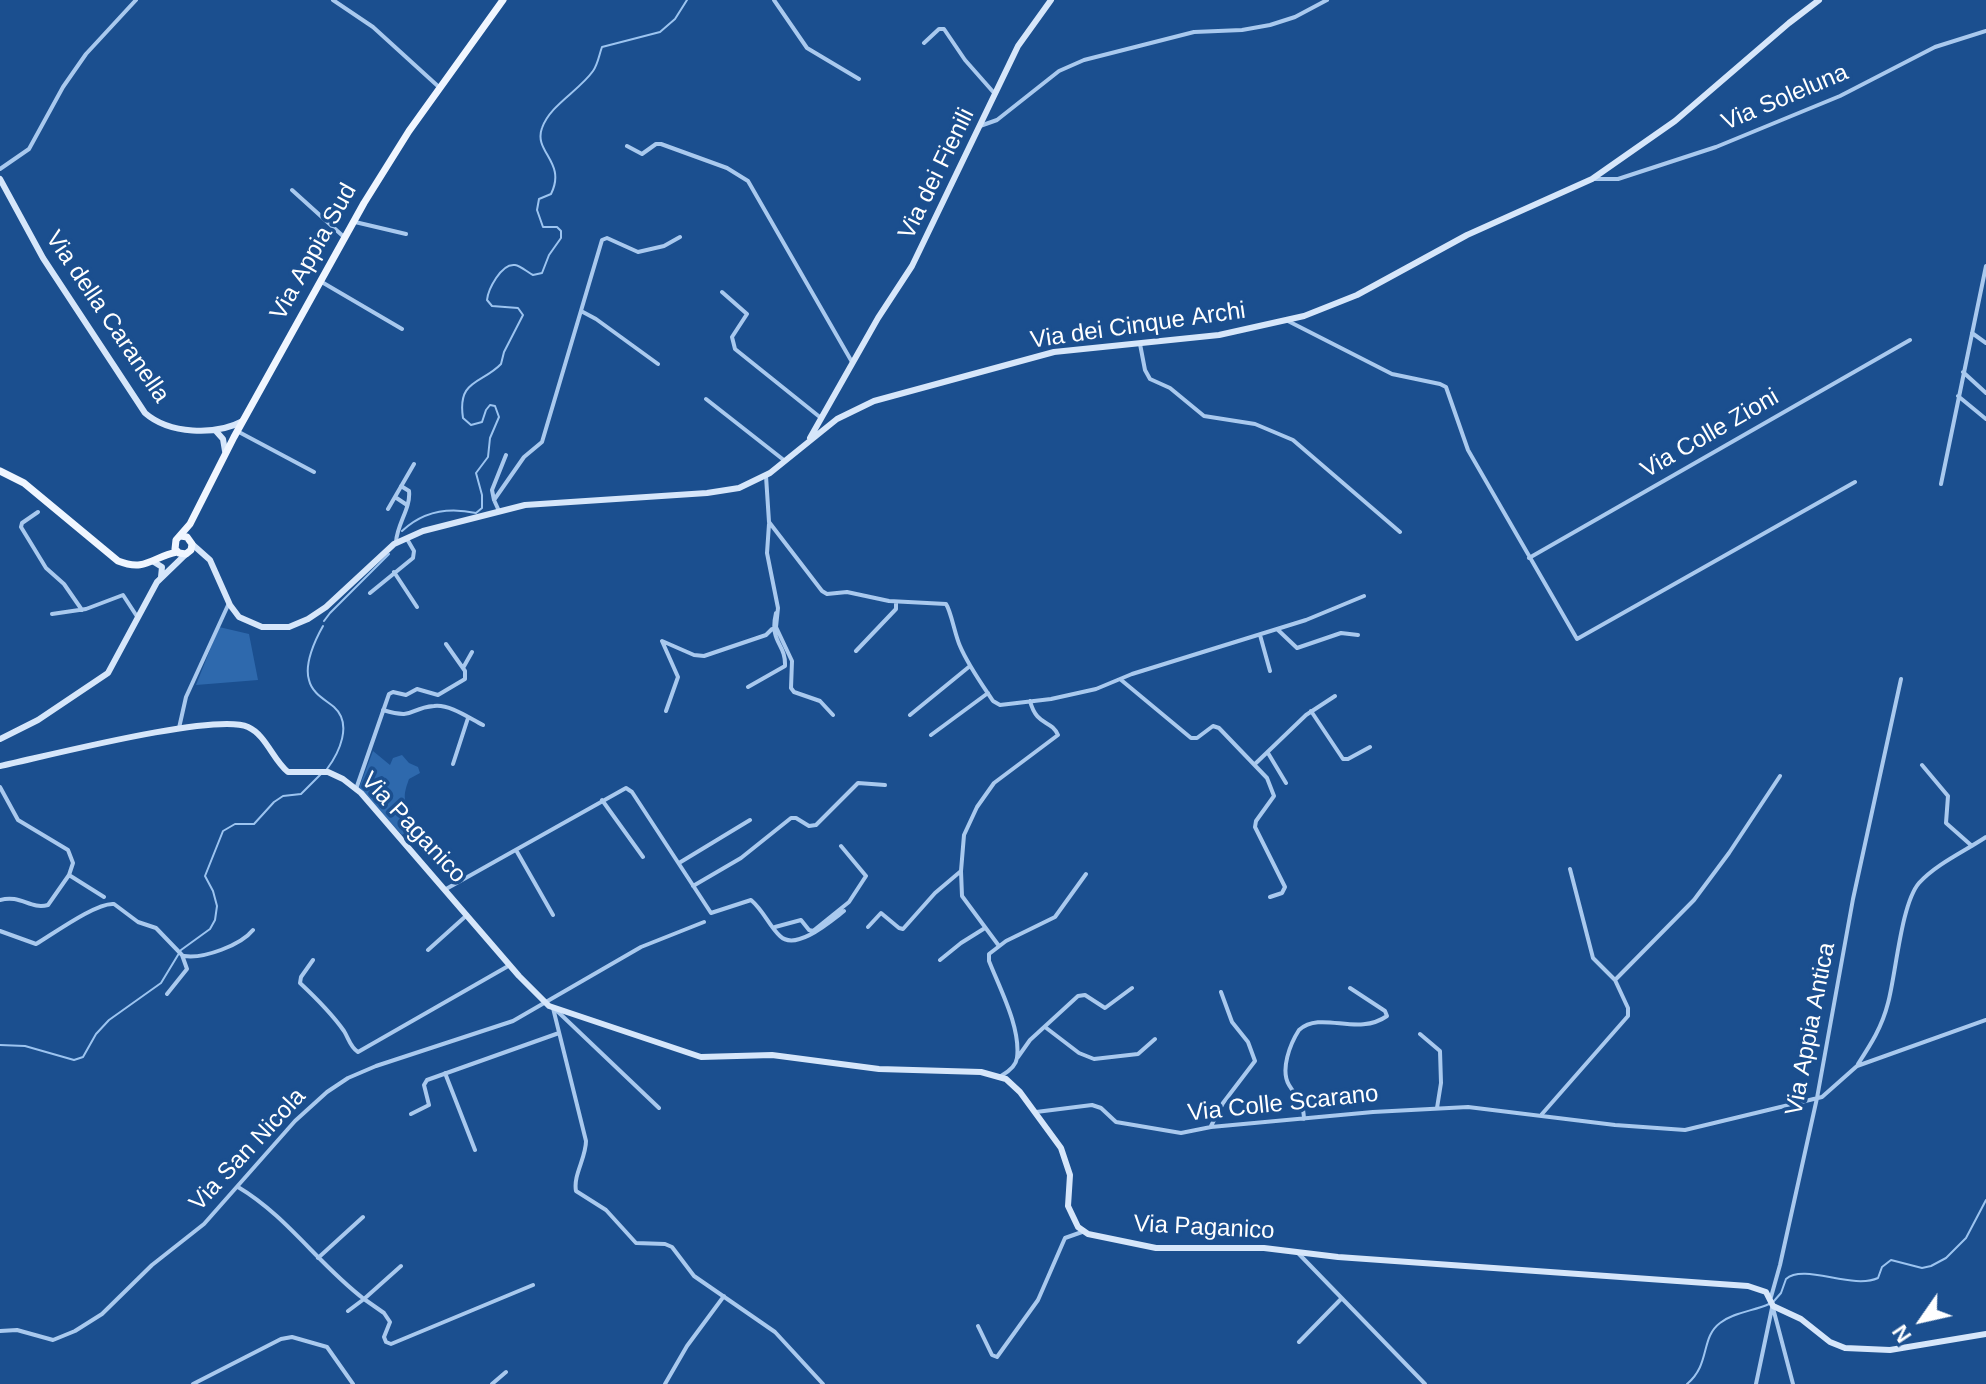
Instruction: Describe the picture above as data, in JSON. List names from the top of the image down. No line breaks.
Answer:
{"streets":{"main road":["Via Appia Sud"],"street":["Via Soleluna","Via dei Fienili","Via della Caranella","Via dei Cinque Archi","Via Colle Zioni","Via Paganico","Via Appia Antica","Via Colle Scarano","Via San Nicola"]},"crossings":[["Via Soleluna","Via dei Cinque Archi"],["Via dei Fienili","Via dei Cinque Archi"],["Via Appia Sud","Via della Caranella"],["Via Appia Sud","Via dei Cinque Archi"],["Via Paganico","Via Appia Antica"],["Via Paganico","Via San Nicola"],["Via Appia Antica","Via Colle Scarano"]],"north":"bottom left"}
